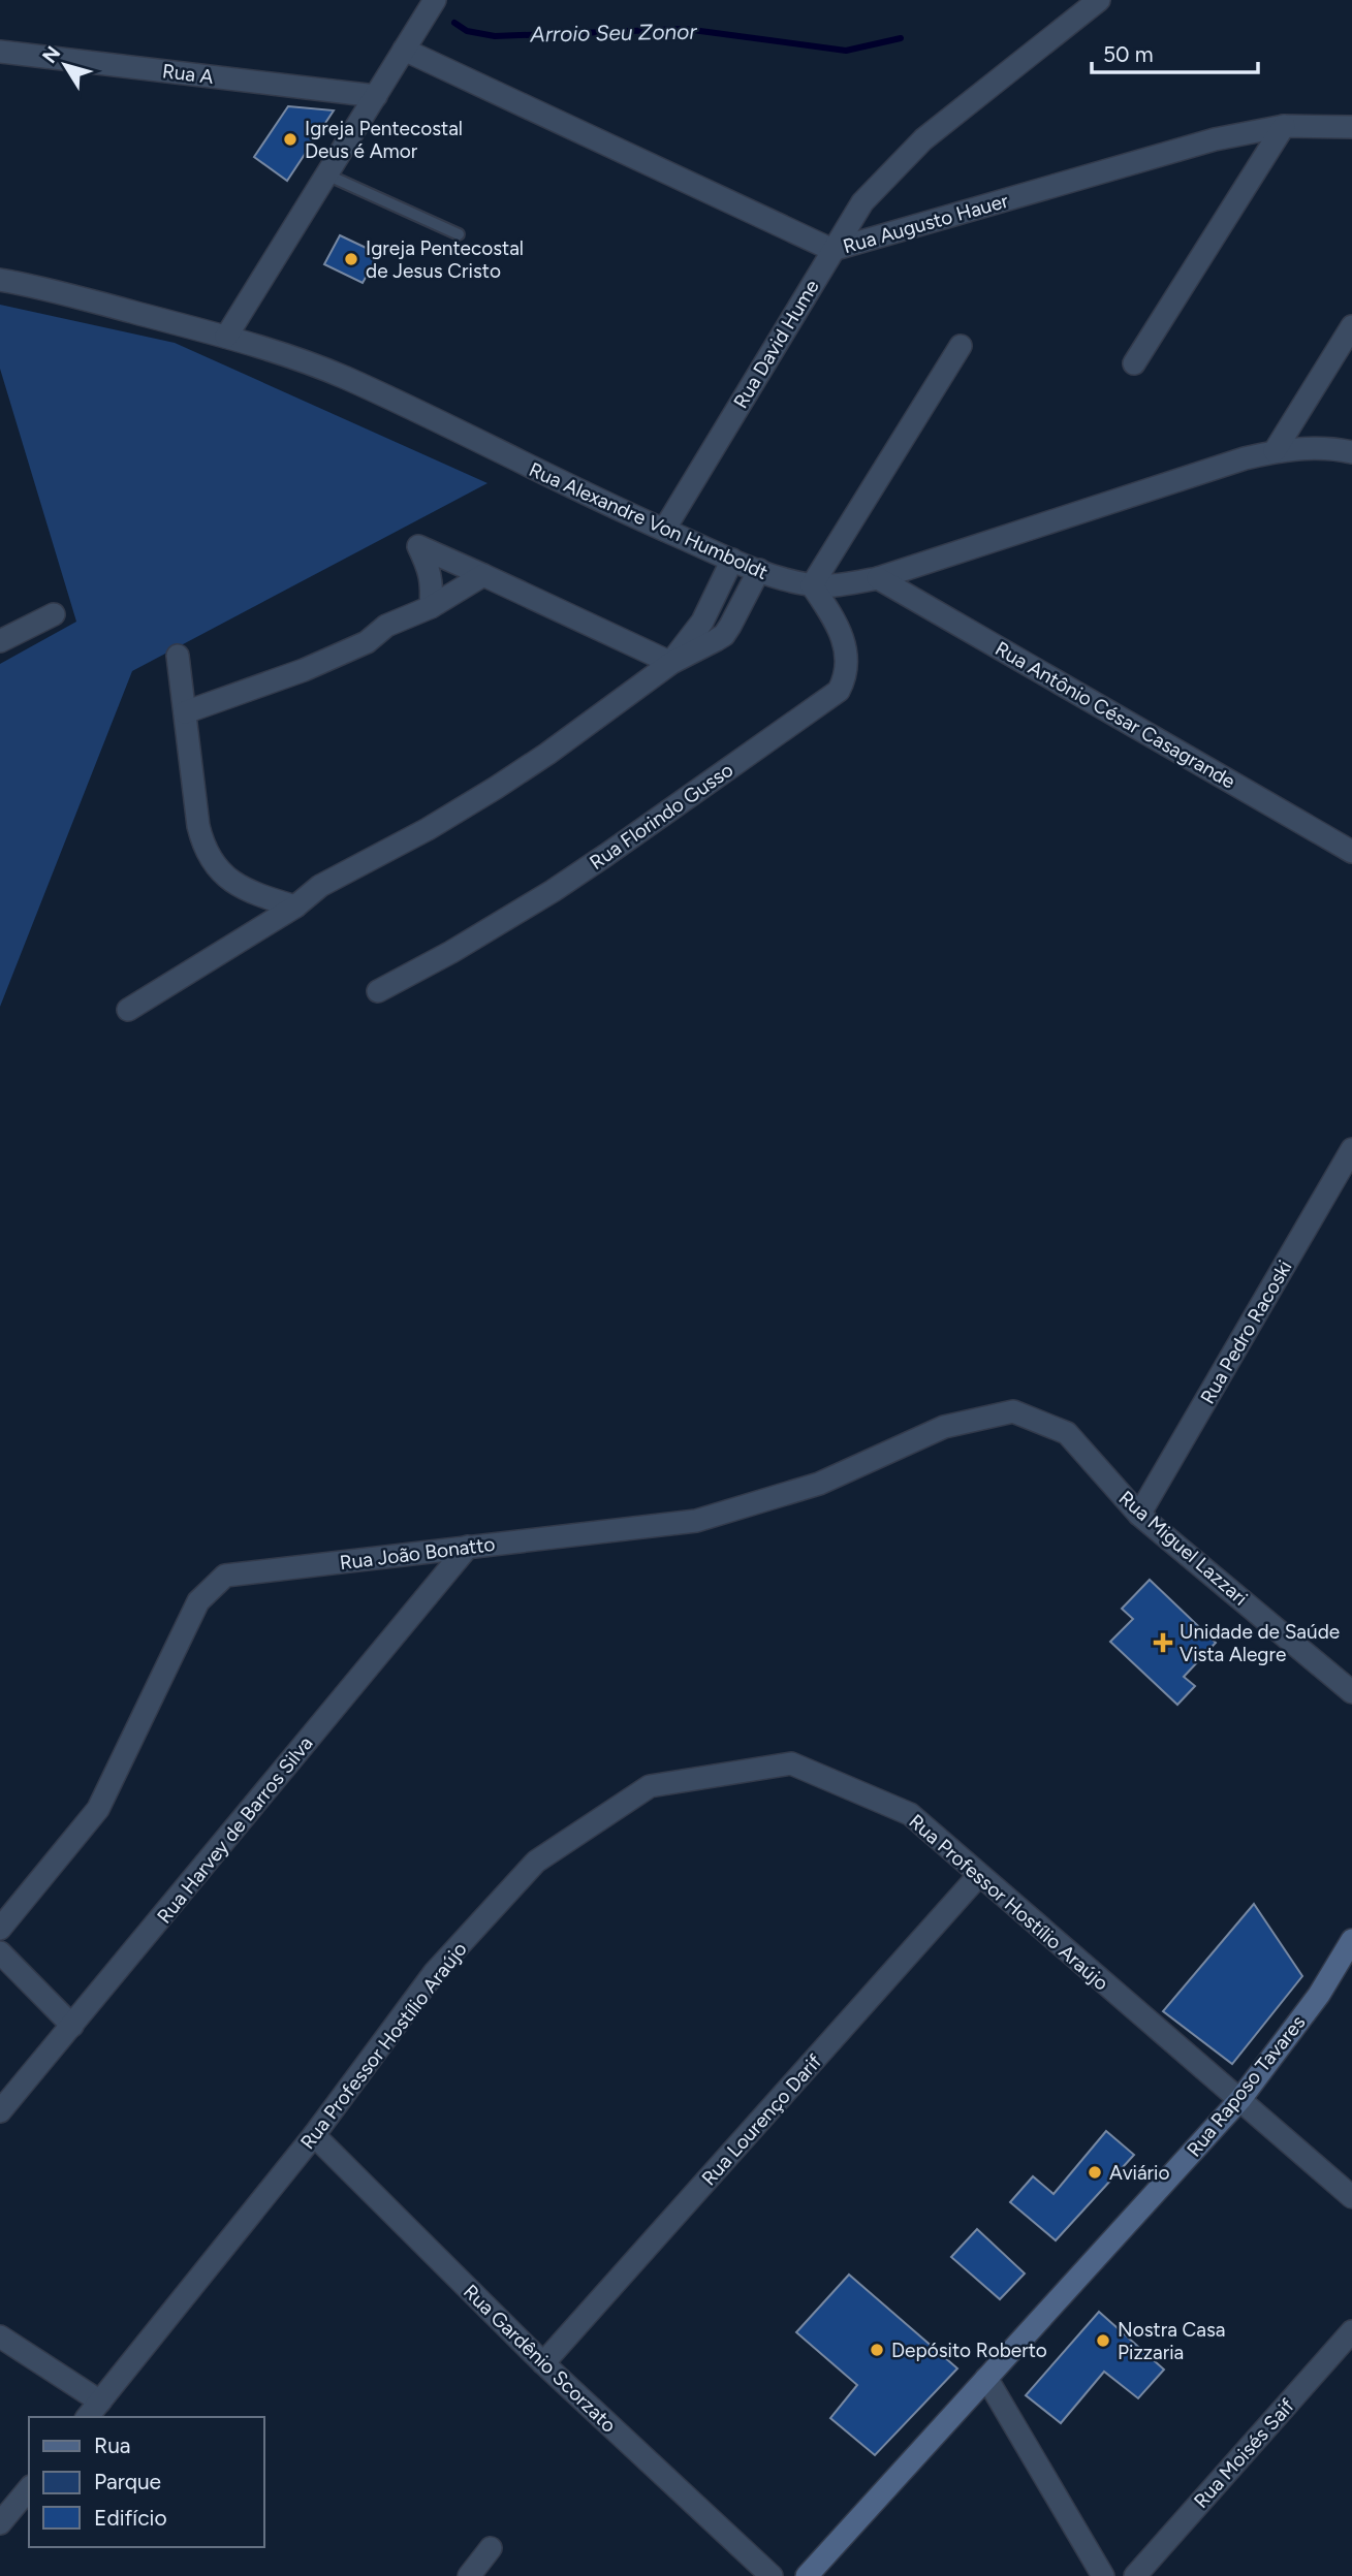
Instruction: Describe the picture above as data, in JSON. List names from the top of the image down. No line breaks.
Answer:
{"streets":{"main road":["Rua Raposo Tavares"],"street":["Rua A","Rua Augusto Hauer","Rua David Hume","Rua Alexandre Von Humboldt","Rua Antônio César Casagrande","Rua Florindo Gusso","Rua Pedro Racoski","Rua Miguel Lazzari","Rua João Bonatto","Rua Harvey de Barros Silva","Rua Professor Hostílio Araújo","Rua Lourenço Darif","Rua Gardênio Scorzato","Rua Moisés Saif"]},"crossings":[["Rua Augusto Hauer","Rua David Hume"],["Rua David Hume","Rua Alexandre Von Humboldt"],["Rua Alexandre Von Humboldt","Rua Antônio César Casagrande"],["Rua Alexandre Von Humboldt","Rua Florindo Gusso"],["Rua Pedro Racoski","Rua Miguel Lazzari"],["Rua Miguel Lazzari","Rua João Bonatto"],["Rua João Bonatto","Rua Harvey de Barros Silva"],["Rua Professor Hostílio Araújo","Rua Raposo Tavares"],["Rua Professor Hostílio Araújo","Rua Lourenço Darif"],["Rua Professor Hostílio Araújo","Rua Gardênio Scorzato"],["Rua Lourenço Darif","Rua Gardênio Scorzato"]],"water":["Arroio Seu Zonor"],"places":{"other":["Igreja Pentecostal Deus é Amor","Igreja Pentecostal de Jesus Cristo","Aviário","Nostra Casa Pizzaria","Depósito Roberto"],"health":["Unidade de Saúde Vista Alegre"]},"legend":["Rua","Parque","Edifício"],"scale_bar":"50 m","north":"top left"}
